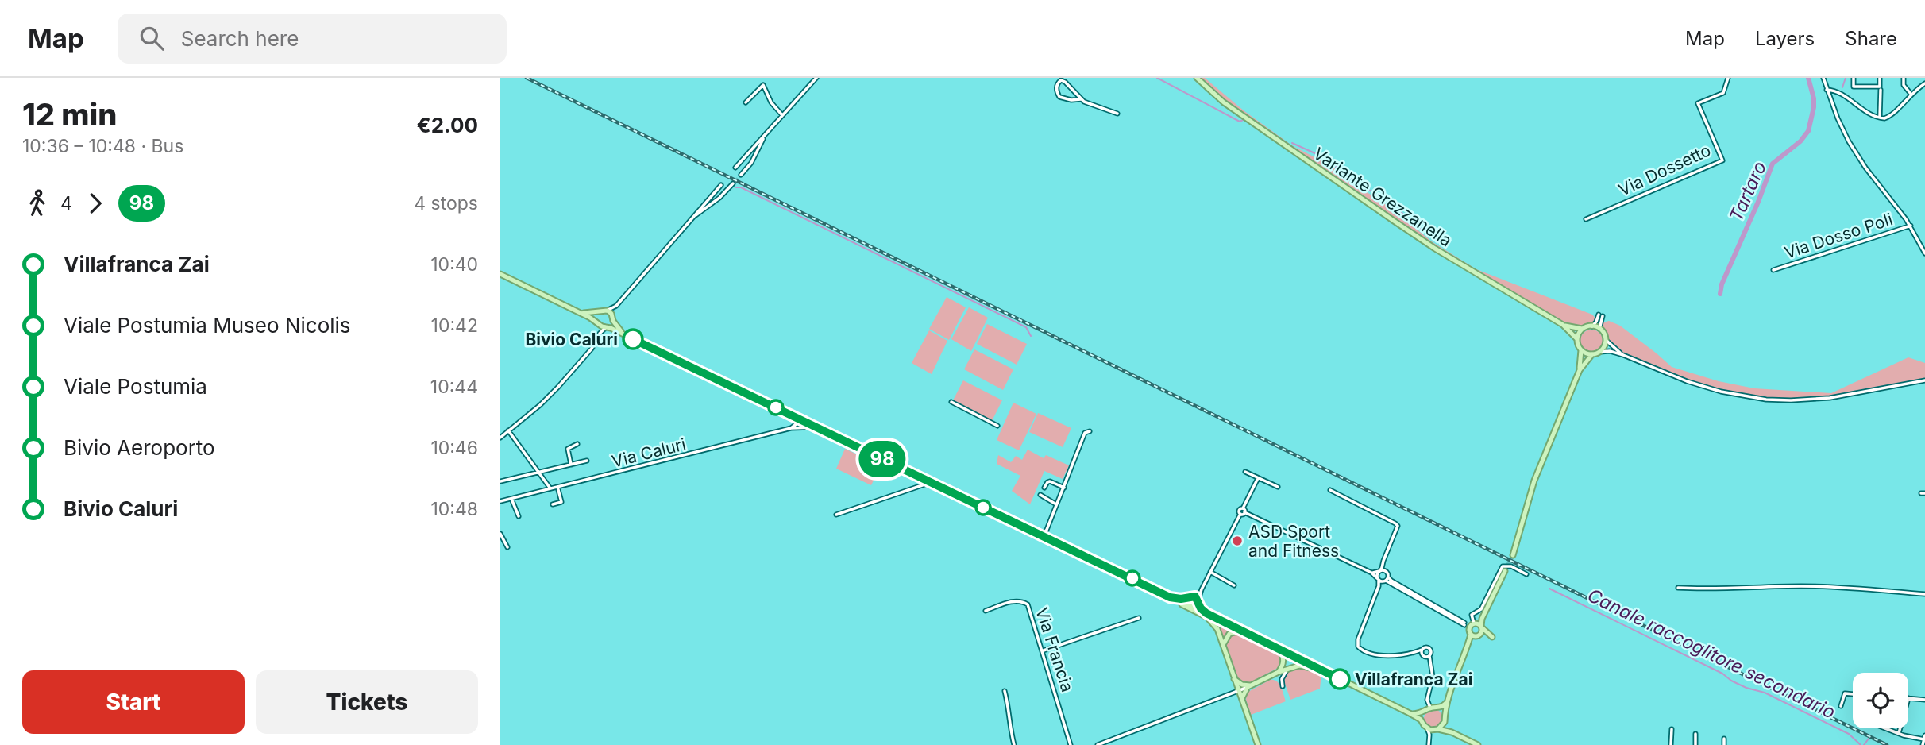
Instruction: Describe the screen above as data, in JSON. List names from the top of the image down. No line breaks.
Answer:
{"streets":{"main road":["Variante Grezzanella"],"street":["Via Dossetto","Via Dosso Poli","Via Caluri","Via Francia"]},"water":["Tartaro","Canale raccoglitore secondario"],"places":["Bivio Caluri","ASD Sport and Fitness","Villafranca Zai"],"lines":["bus line 98"],"page":{"header":"Map","search":"Search here","nav":["Map","Layers","Share"],"heading":["12 min","10:36 – 10:48 · Bus","€2.00"],"on_map":"98","legs":["4","98","4 stops"],"list":[{"name":"Villafranca Zai","value":"10:40"},{"name":"Viale Postumia Museo Nicolis","value":"10:42"},{"name":"Viale Postumia","value":"10:44"},{"name":"Bivio Aeroporto","value":"10:46"},{"name":"Bivio Caluri","value":"10:48"}],"buttons":["Start","Tickets"]}}
